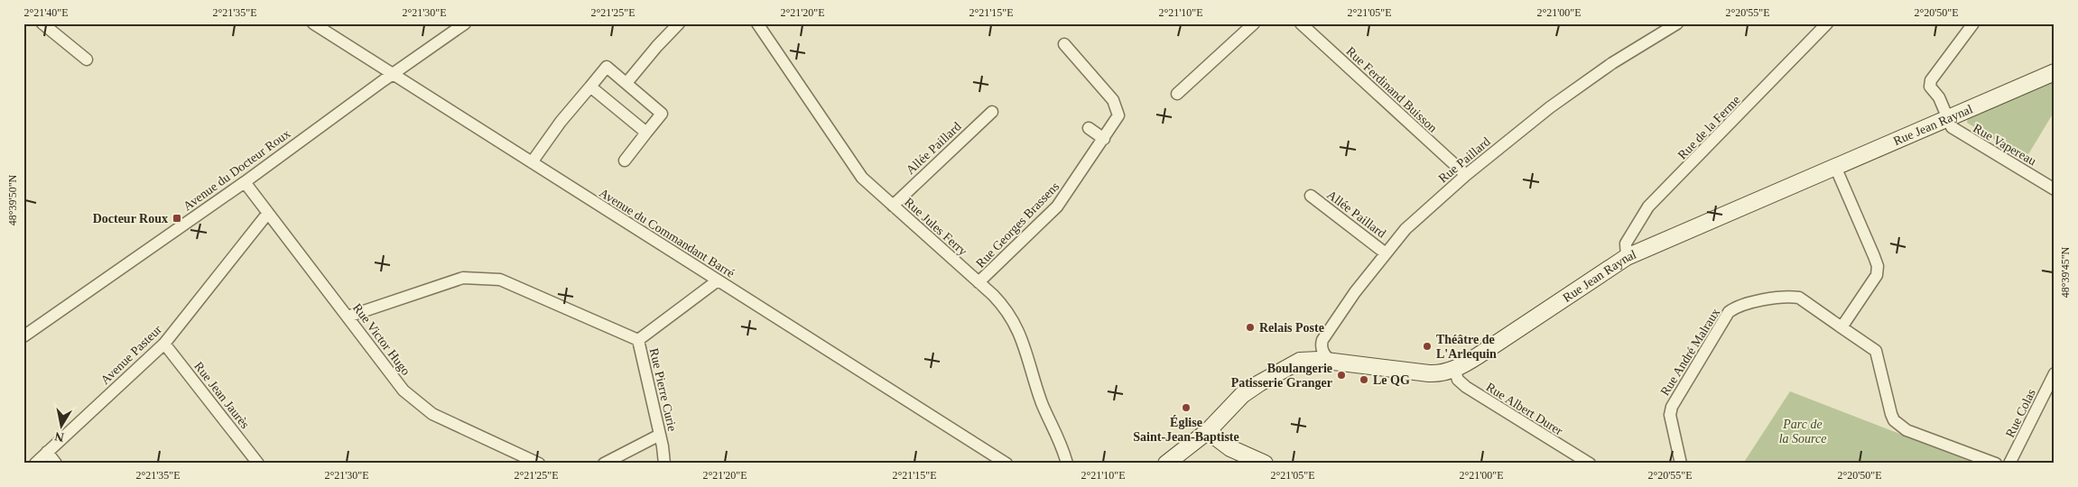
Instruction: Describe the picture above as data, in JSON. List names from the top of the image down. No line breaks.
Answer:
{"streets":{"street":["Rue Ferdinand Buisson","Rue Jean Raynal","Rue de la Ferme","Rue Vapereau","Allée Paillard","Rue Paillard","Avenue du Docteur Roux","Rue Georges Brassens","Rue Jules Ferry","Avenue du Commandant Barré","Rue Victor Hugo","Rue André Malraux","Avenue Pasteur","Rue Pierre Curie","Rue Jean Jaurès","Rue Albert Durer","Rue Colas"]},"crossings":[["Rue Ferdinand Buisson","Rue Paillard"],["Rue Jean Raynal","Rue de la Ferme"],["Rue Jean Raynal","Rue Vapereau"],["Rue Jean Raynal","Rue Paillard"],["Rue Jean Raynal","Rue Albert Durer"],["Allée Paillard","Rue Paillard"],["Allée Paillard","Rue Jules Ferry"],["Avenue du Docteur Roux","Avenue du Commandant Barré"],["Avenue du Docteur Roux","Rue Victor Hugo"],["Rue Georges Brassens","Rue Jules Ferry"],["Avenue du Commandant Barré","Rue Pierre Curie"],["Rue Victor Hugo","Avenue Pasteur"],["Avenue Pasteur","Rue Jean Jaurès"]],"parks":["Parc de la Source"],"places":{"transit":["Docteur Roux"],"other":["Relais Poste","Théâtre de L'Arlequin","Boulangerie Patisserie Granger","Le QG","Église Saint-Jean-Baptiste"]},"north":"bottom","coordinates":["2°21'40\"E","2°21'35\"E","2°21'30\"E","2°21'25\"E","2°21'20\"E","2°21'15\"E","2°21'10\"E","2°21'05\"E","2°21'00\"E","2°20'55\"E","2°20'50\"E","48°39'50\"N","48°39'45\"N"]}
